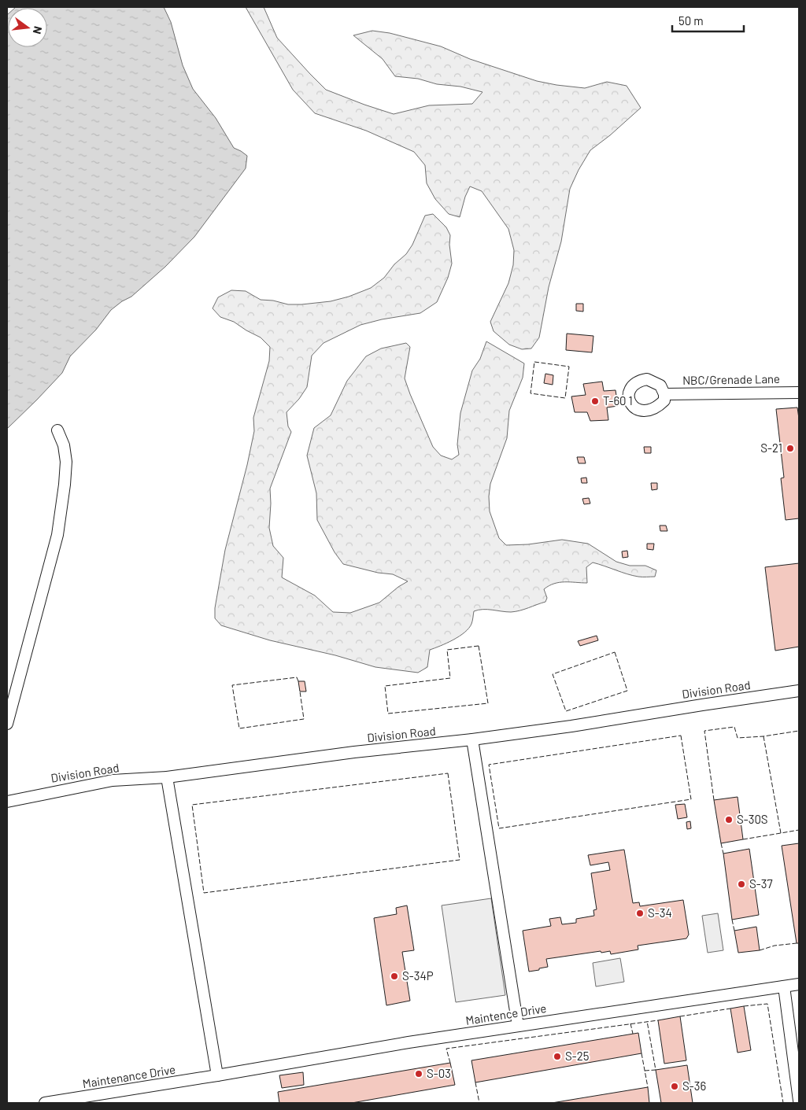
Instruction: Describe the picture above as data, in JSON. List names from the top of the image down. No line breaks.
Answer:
{"streets":{"street":["NBC/Grenade Lane","Division Road","Maintence Drive","Maintenance Drive"]},"crossings":[["Maintence Drive","Maintenance Drive"]],"places":["T-60 1","S-21","S-30S","S-37","S-34","S-34P","S-25","S-03","S-36"],"scale_bar":"50 m","north":"right"}
